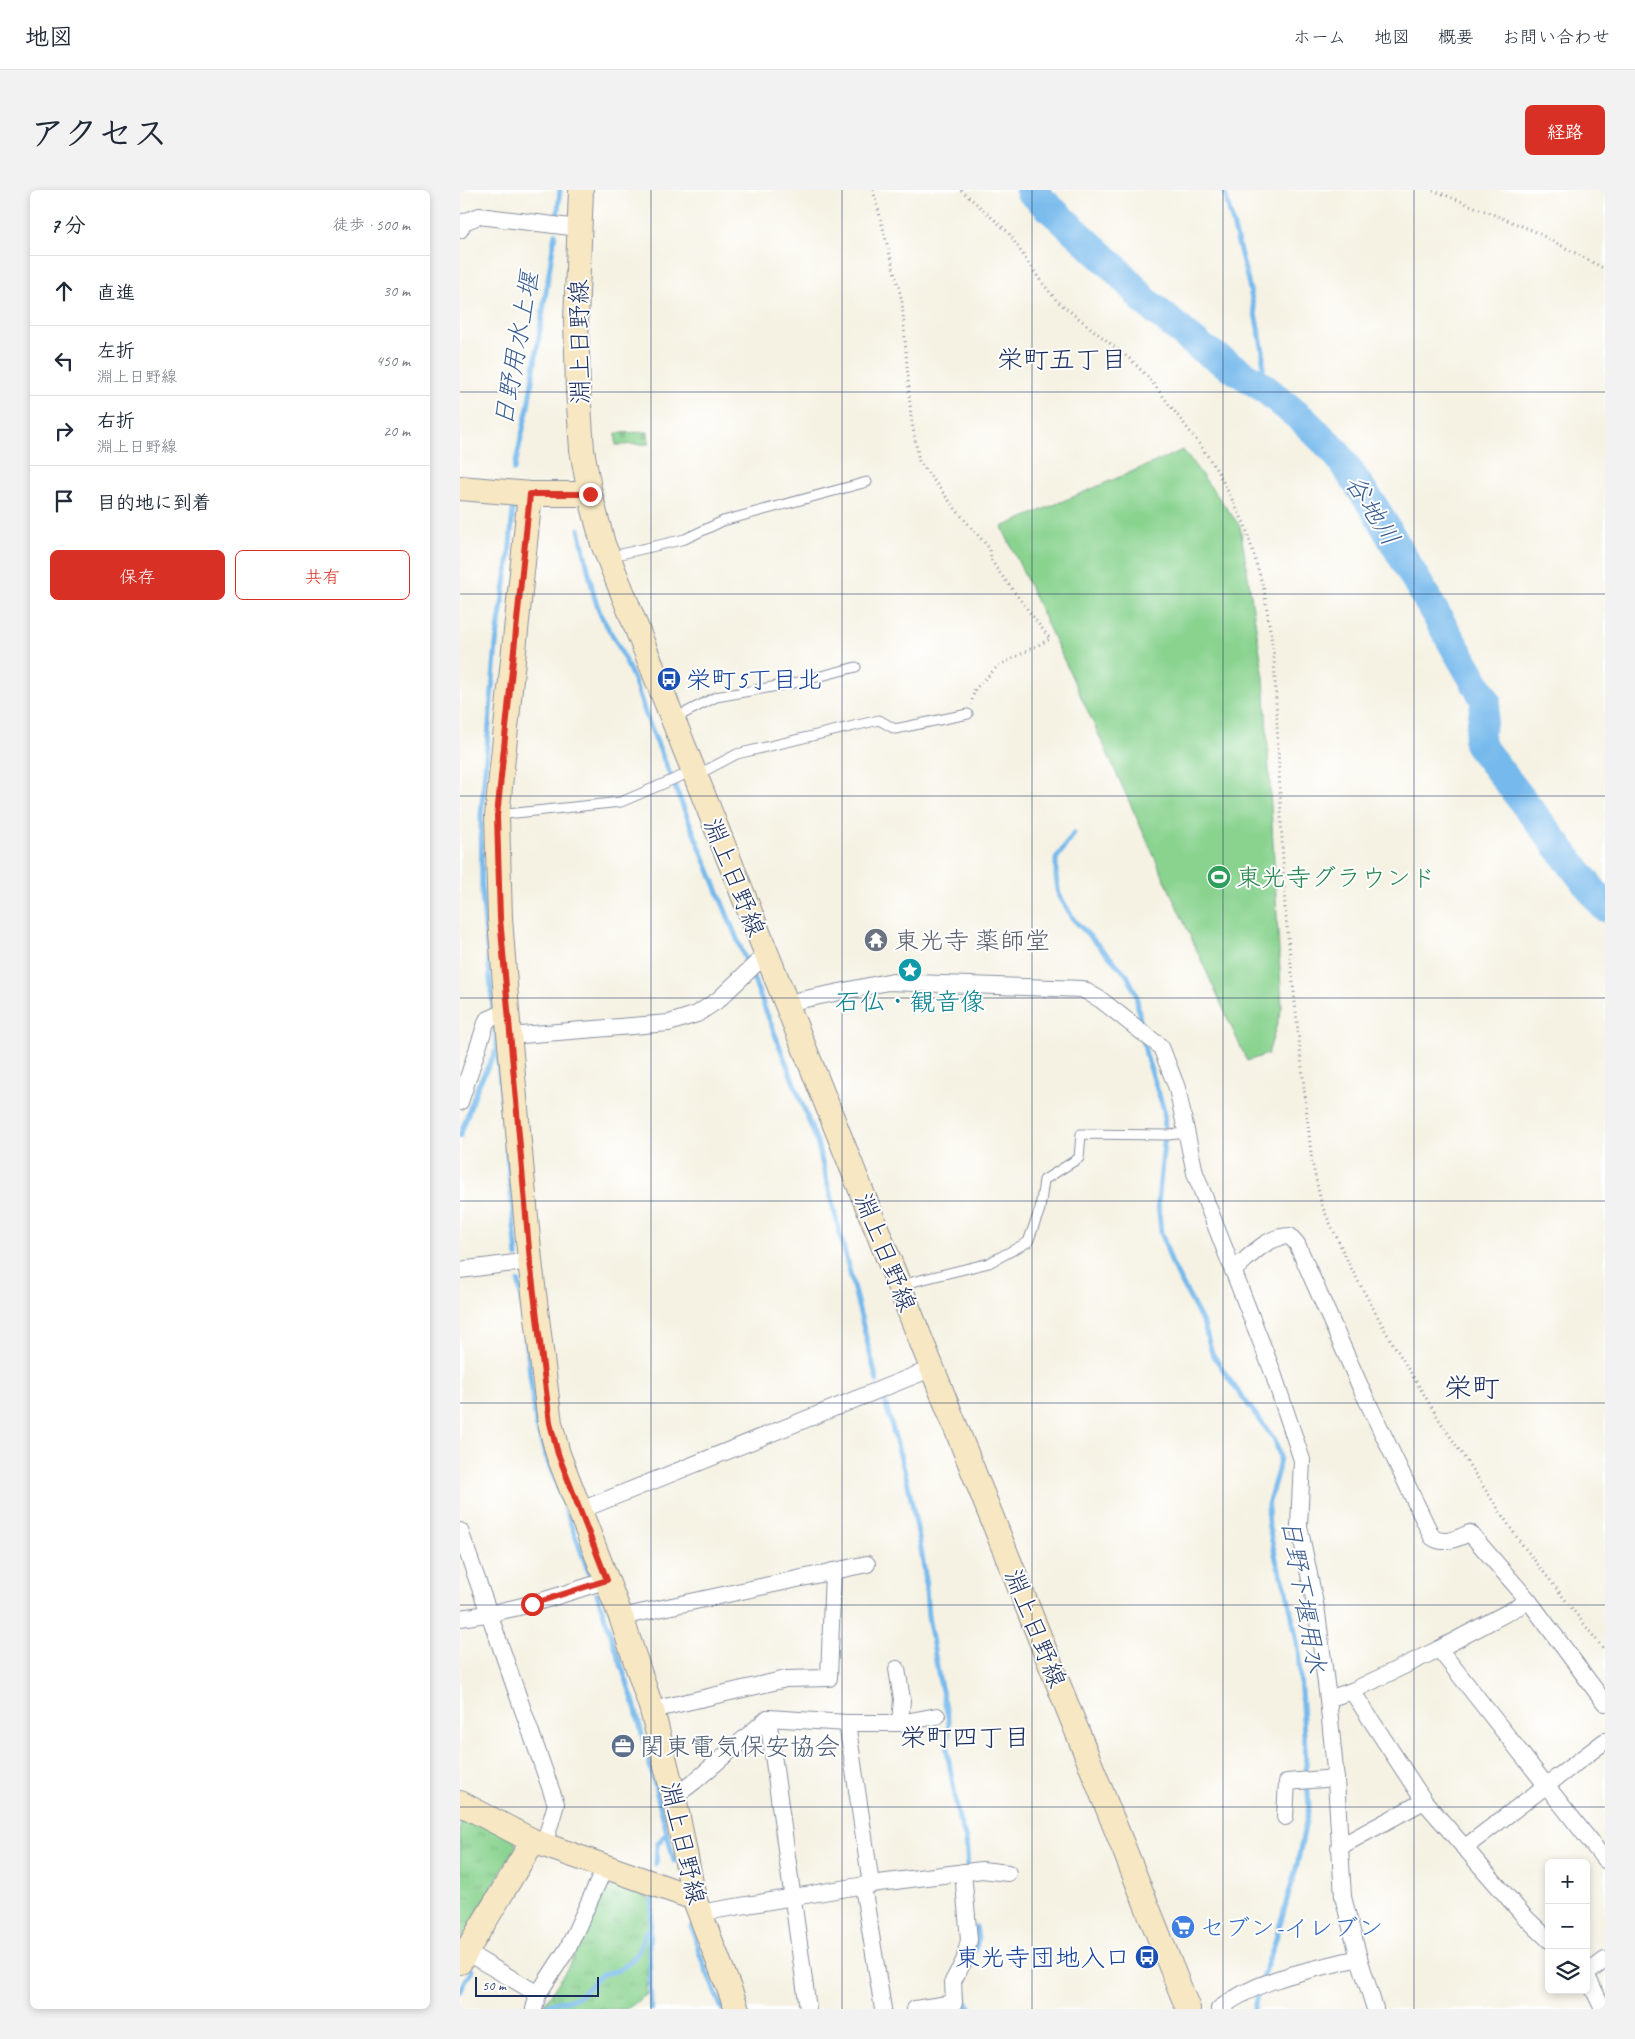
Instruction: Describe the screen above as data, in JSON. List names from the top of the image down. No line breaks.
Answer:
{"streets":{"main road":["淵上日野線"]},"districts":["栄町五丁目","栄町","栄町四丁目"],"water":["日野用水上堰","谷地川","日野下堰用水"],"places":{"bus stop":["栄町5丁目北","東光寺団地入口"],"sports":["東光寺グラウンド"],"temple":["東光寺 薬師堂"],"place":["石仏・観音像"],"office":["関東電気保安協会"],"supermarket":["セブン-イレブン"]},"scale_bar":"50 m","page":{"header":"地図","nav":["ホーム","地図","概要","お問い合わせ"],"title":"アクセス","buttons":["経路",["保存","共有"]],"heading":["7 分","徒歩 · 500 m"],"list":[["直進","30 m"],["左折","淵上日野線","450 m"],["右折","淵上日野線","20 m"],"目的地に到着"],"map_buttons":["+","−"],"scale":"50 m"}}
